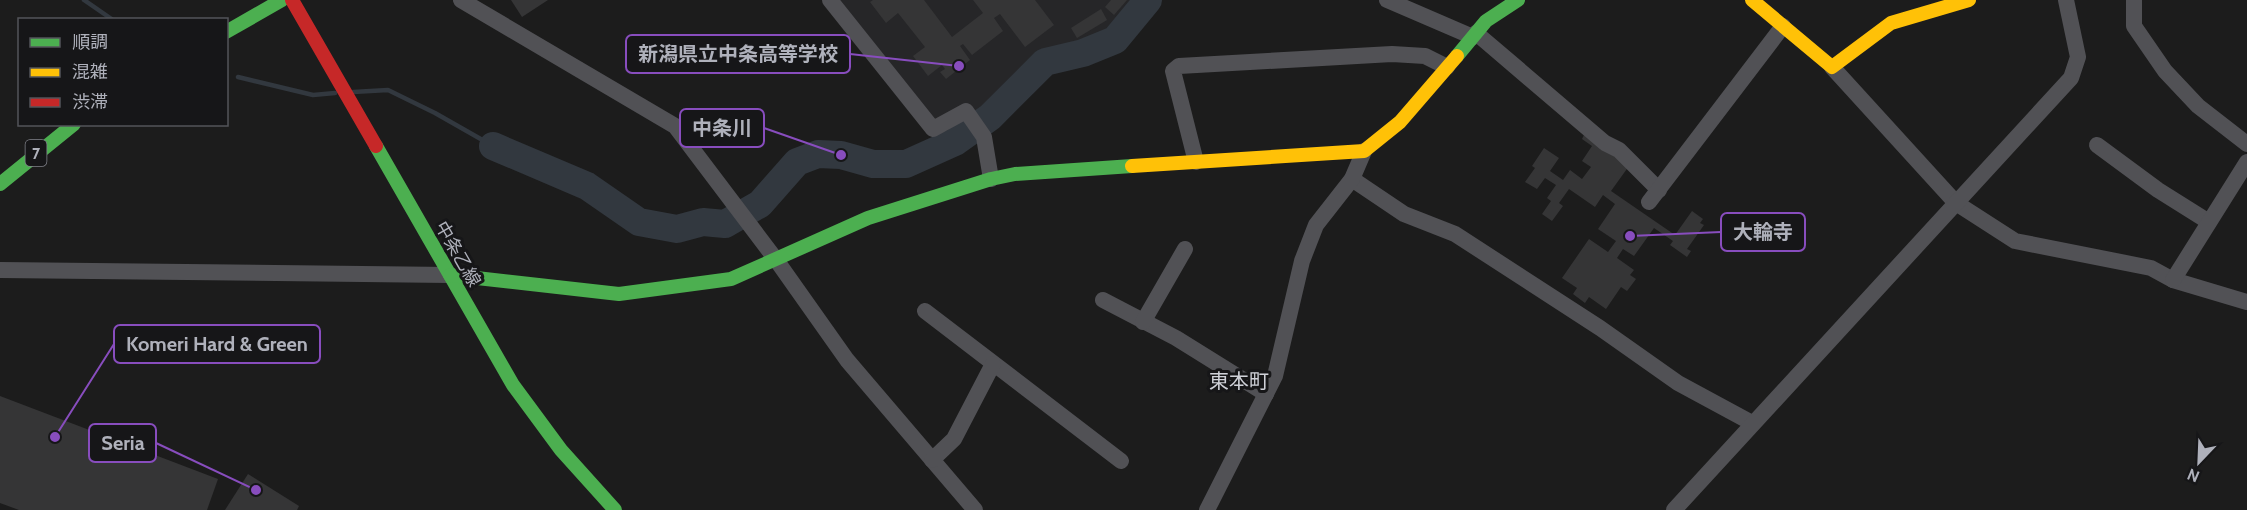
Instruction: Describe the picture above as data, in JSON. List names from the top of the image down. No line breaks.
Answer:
{"streets":{"main road":["7","中条乙線"]},"districts":["東本町"],"places":["新潟県立中条高等学校","中条川","大輪寺","Komeri Hard & Green","Seria"],"legend":["順調","混雑","渋滞"],"north":"bottom left"}
